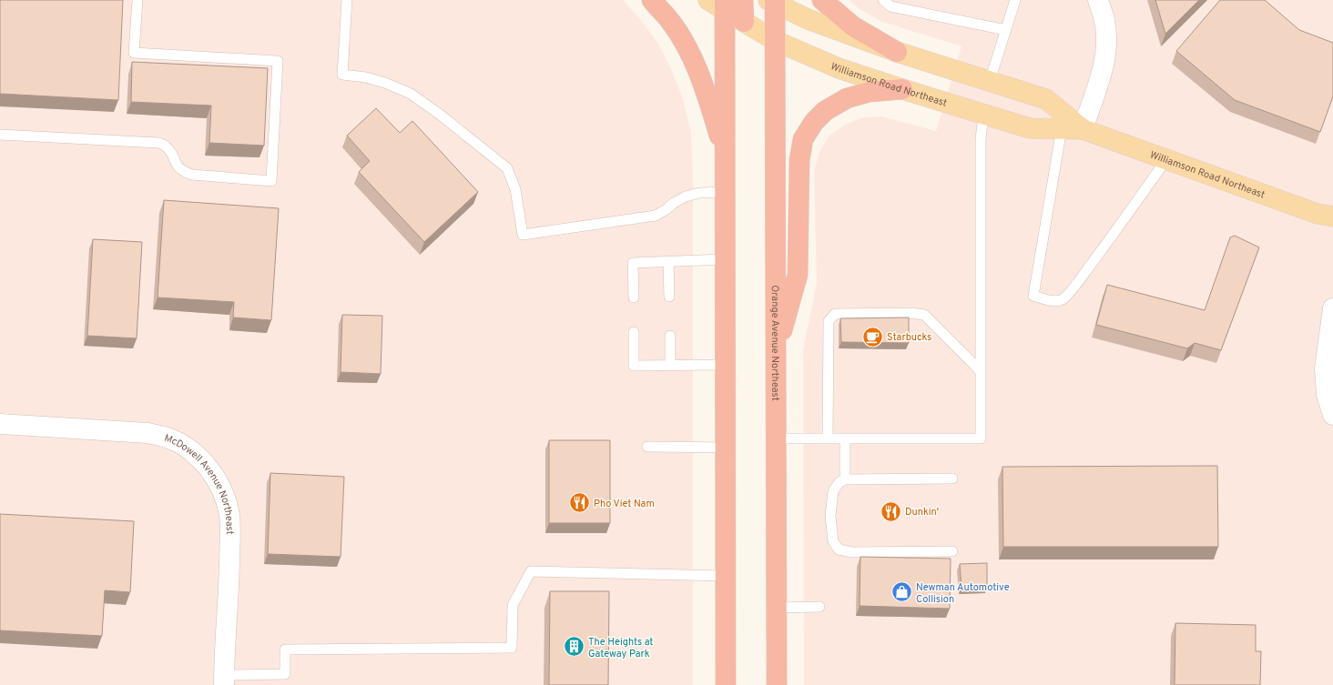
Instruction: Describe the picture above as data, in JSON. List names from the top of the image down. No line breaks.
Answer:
{"streets":{"highway":["Orange Avenue Northeast"],"main road":["Williamson Road Northeast"],"street":["McDowell Avenue Northeast"]},"crossings":[["Williamson Road Northeast","Orange Avenue Northeast"]],"places":{"cafe":["Starbucks"],"restaurant":["Pho Viet Nam","Dunkin'"],"shop":["Newman Automotive Collision"],"building":["The Heights at Gateway Park"]}}
